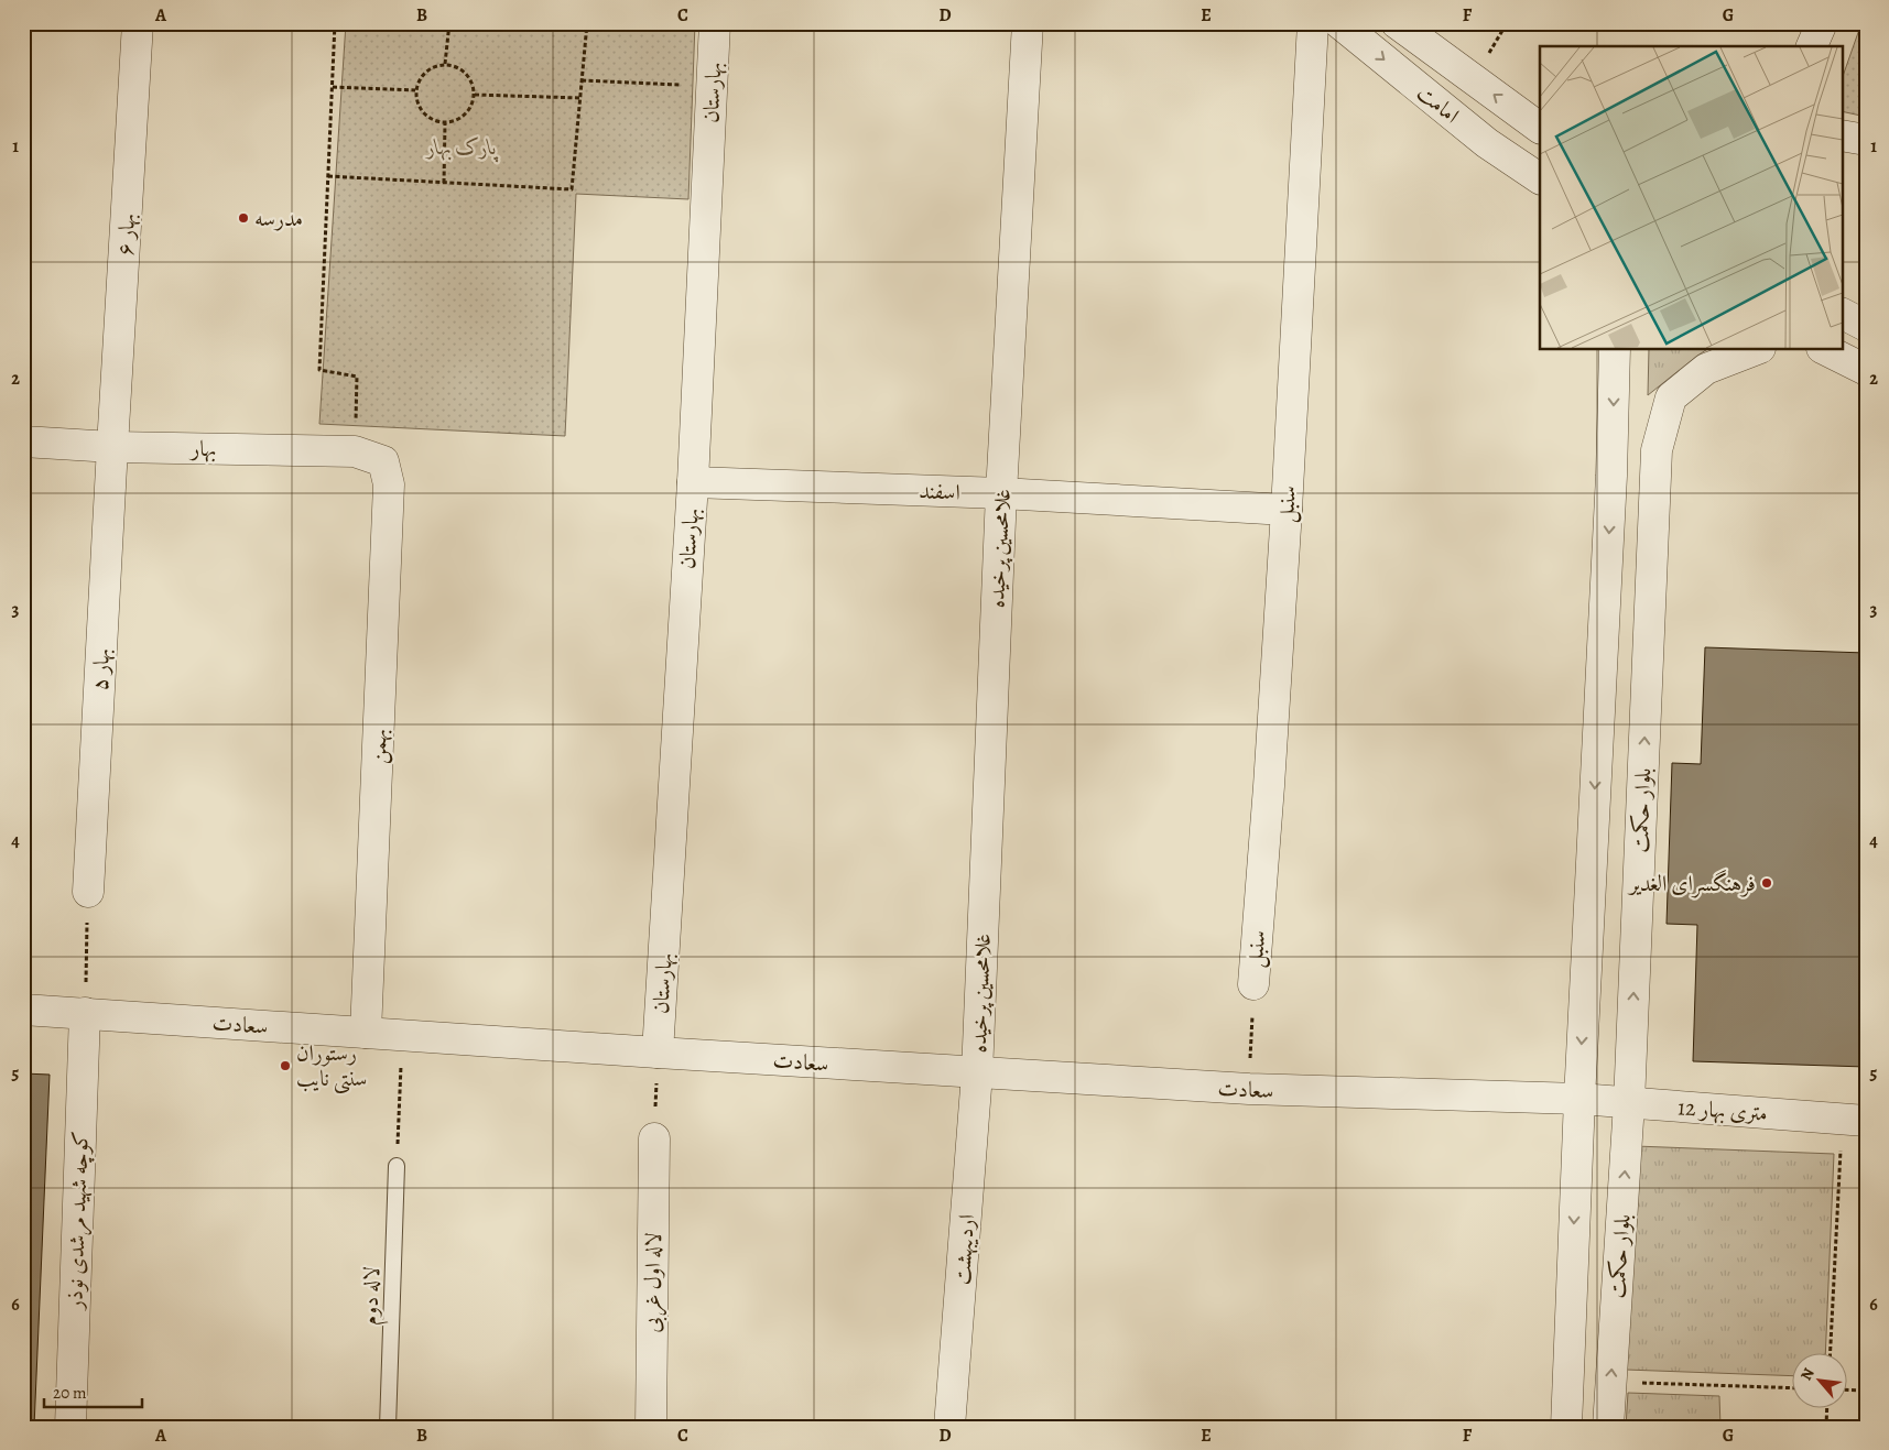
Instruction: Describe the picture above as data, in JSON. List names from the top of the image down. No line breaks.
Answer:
{"streets":{"street":["بهارستان","امامت","بهار ۶","بهار","اسفند","سنبل","غلامحسین پرخیده","بهار ۵","بهمن","بلوار حکمت","سعادت","12 متری بهار","کوچه شهید مرشدی نوذر","اردیبهشت","لاله اول غربی"],"lane":["لاله دوم"]},"crossings":[["بهارستان","اسفند"],["بهارستان","سعادت"],["بهار ۶","بهار"],["بهار ۶","بهار ۵"],["بهار","بهار ۵"],["بهار","بهمن"],["اسفند","سنبل"],["اسفند","غلامحسین پرخیده"],["غلامحسین پرخیده","سعادت"],["غلامحسین پرخیده","اردیبهشت"],["بهمن","سعادت"],["بلوار حکمت","سعادت"],["بلوار حکمت","12 متری بهار"],["سعادت","12 متری بهار"],["سعادت","کوچه شهید مرشدی نوذر"],["سعادت","اردیبهشت"]],"parks":["پارک بهار"],"places":["مدرسه","فرهنگسرای الغدیر","رستوران سنتی نایب"],"scale_bar":"20 m","north":"top left","grid":{"columns":["A","B","C","D","E","F","G"],"rows":["1","2","3","4","5","6"]}}
